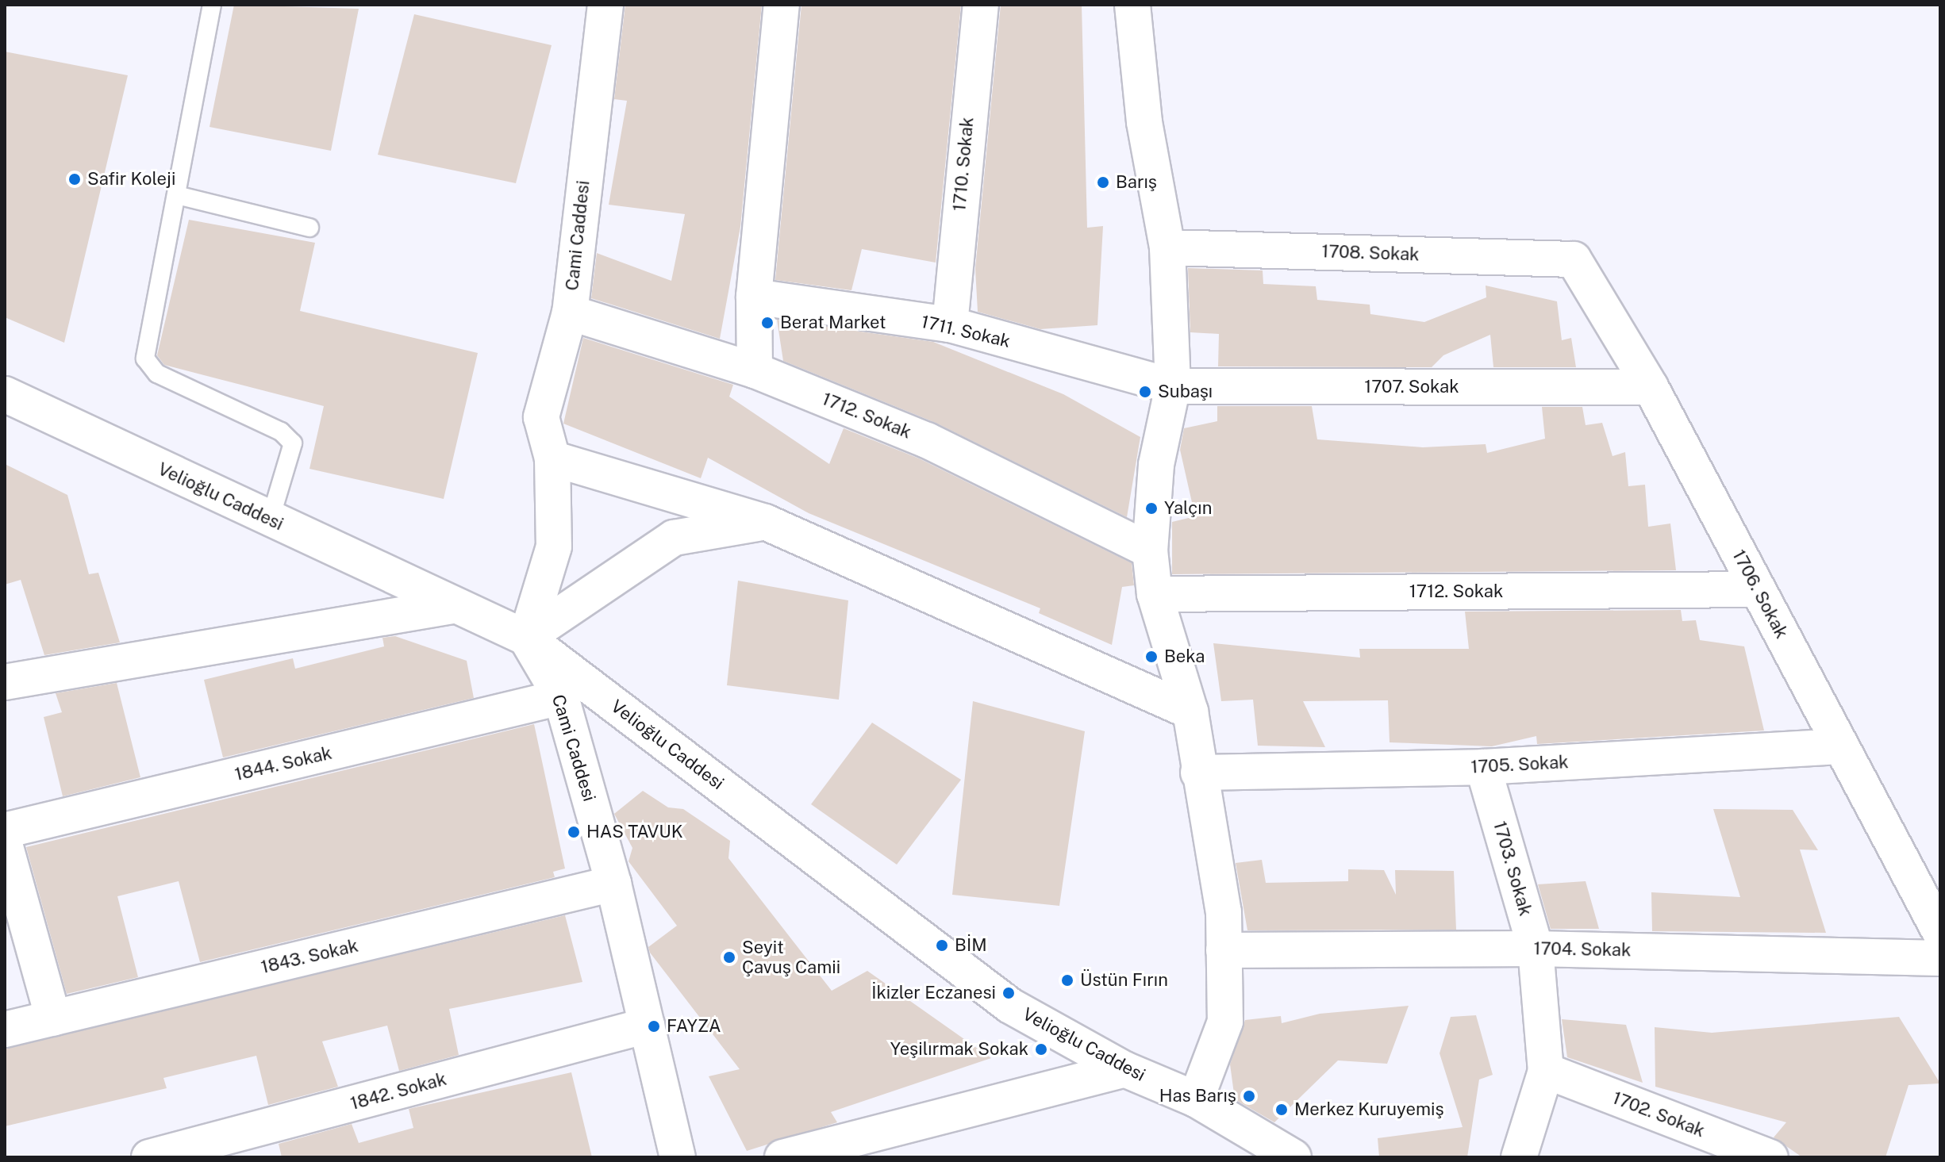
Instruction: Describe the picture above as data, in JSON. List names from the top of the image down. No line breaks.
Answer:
{"streets":{"street":["1710. Sokak","Cami Caddesi","1708. Sokak","1711. Sokak","1707. Sokak","1712. Sokak","Velioğlu Caddesi","1706. Sokak","1844. Sokak","1705. Sokak","1703. Sokak","1704. Sokak","1843. Sokak","1842. Sokak","1702. Sokak"]},"crossings":[["1710. Sokak","1711. Sokak"],["Cami Caddesi","1712. Sokak"],["Cami Caddesi","Velioğlu Caddesi"],["Cami Caddesi","1844. Sokak"],["Cami Caddesi","1843. Sokak"],["Cami Caddesi","1842. Sokak"],["1708. Sokak","1706. Sokak"],["1711. Sokak","1707. Sokak"],["1707. Sokak","1706. Sokak"],["1712. Sokak","1706. Sokak"],["1706. Sokak","1705. Sokak"],["1705. Sokak","1703. Sokak"],["1703. Sokak","1704. Sokak"],["1703. Sokak","1702. Sokak"]],"places":["Safir Koleji","Barış","Berat Market","Subaşı","Yalçın","Beka","HAS TAVUK","BİM","Seyit Çavuş Camii","Üstün Fırın","İkizler Eczanesi","FAYZA","Yeşilırmak Sokak","Has Barış","Merkez Kuruyemiş"]}
